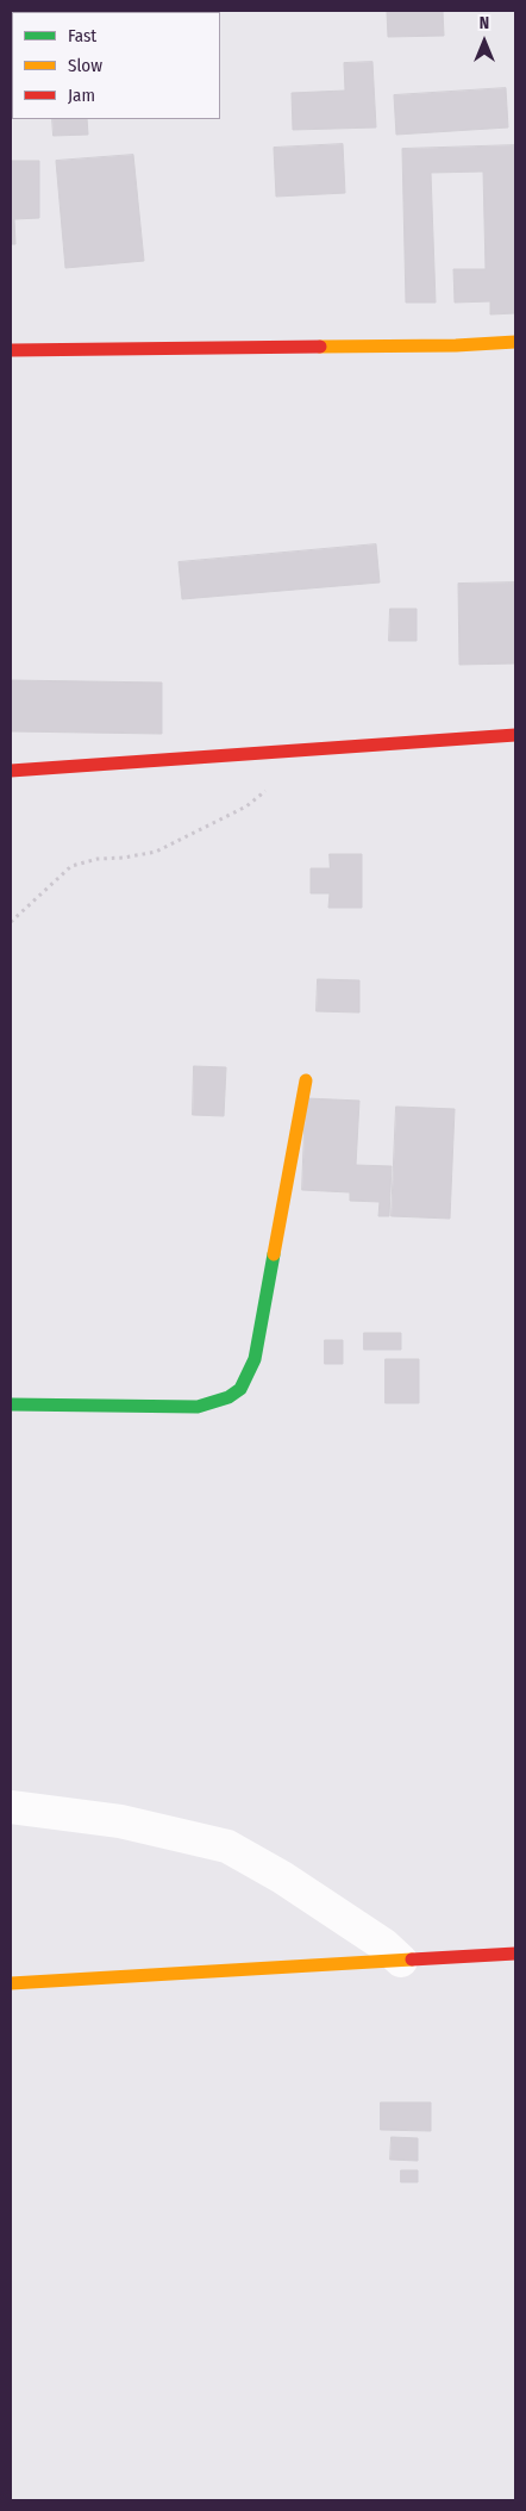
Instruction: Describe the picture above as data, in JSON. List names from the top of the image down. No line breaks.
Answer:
{"legend":["Fast","Slow","Jam"],"north":"top"}
